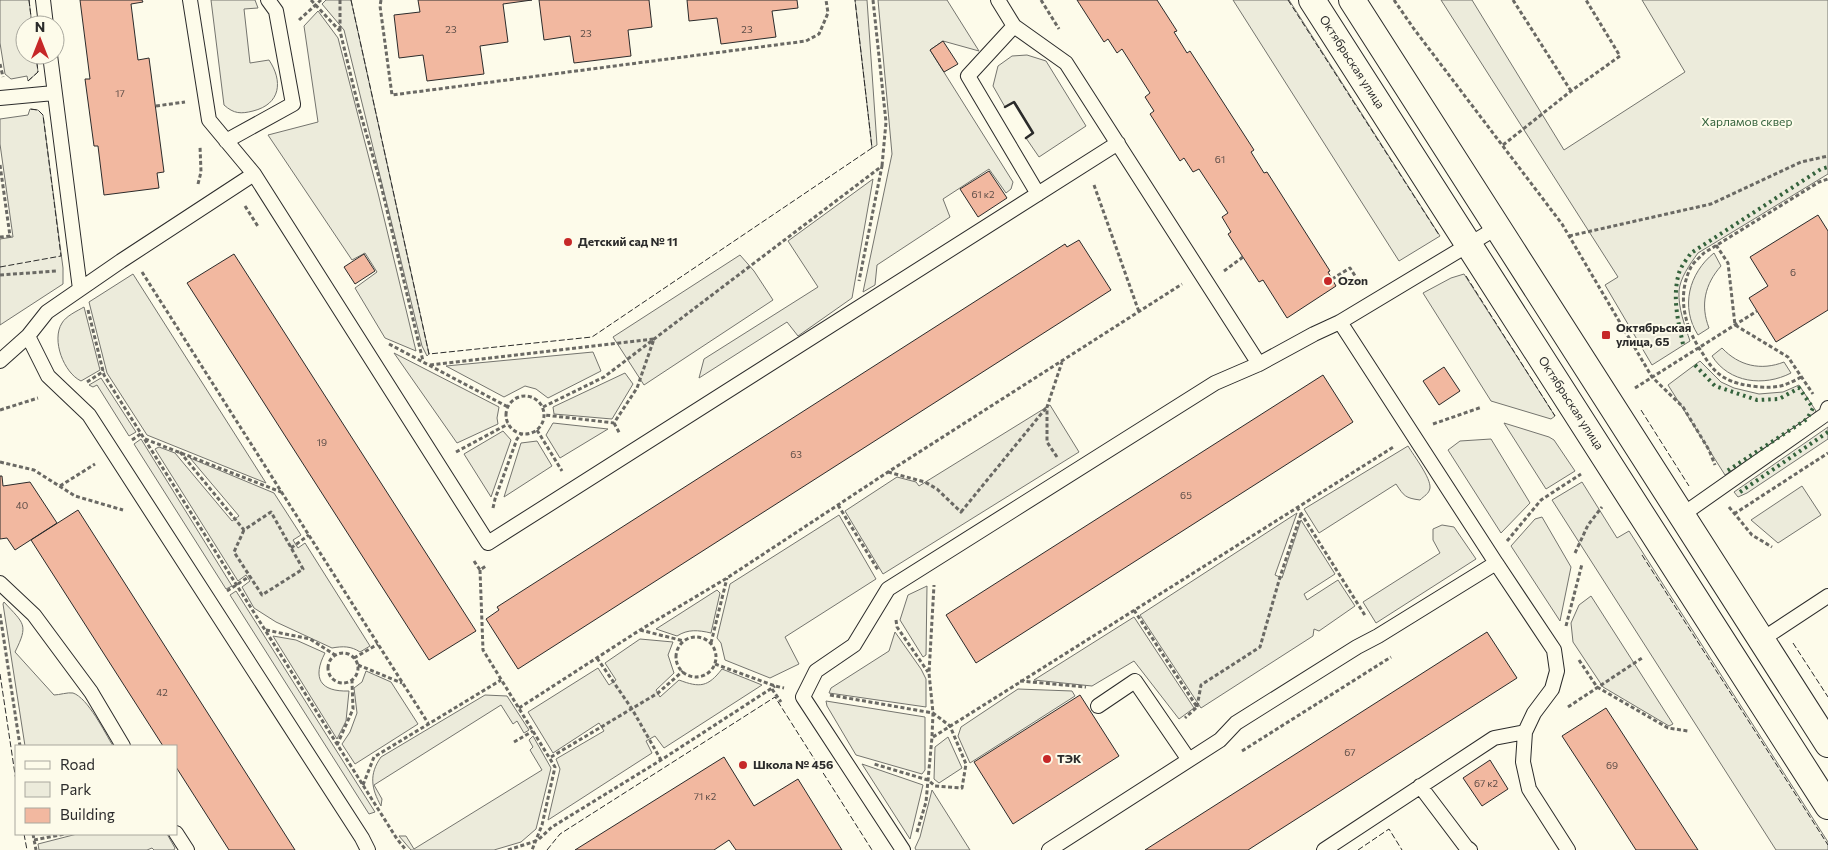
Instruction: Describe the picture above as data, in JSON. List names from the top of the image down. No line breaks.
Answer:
{"streets":{"street":["Октябрьская улица"]},"parks":["Харламов сквер"],"places":{"other":["Детский сад № 11","Ozon","ТЭК","Школа № 456"],"transit":["Октябрьская улица, 65"]},"house_numbers":["23","23","23","17","61","61 к2","6","19","63","65","40","42","67","69","67 к2","71 к2"],"legend":["Road","Park","Building"],"north":"top"}
